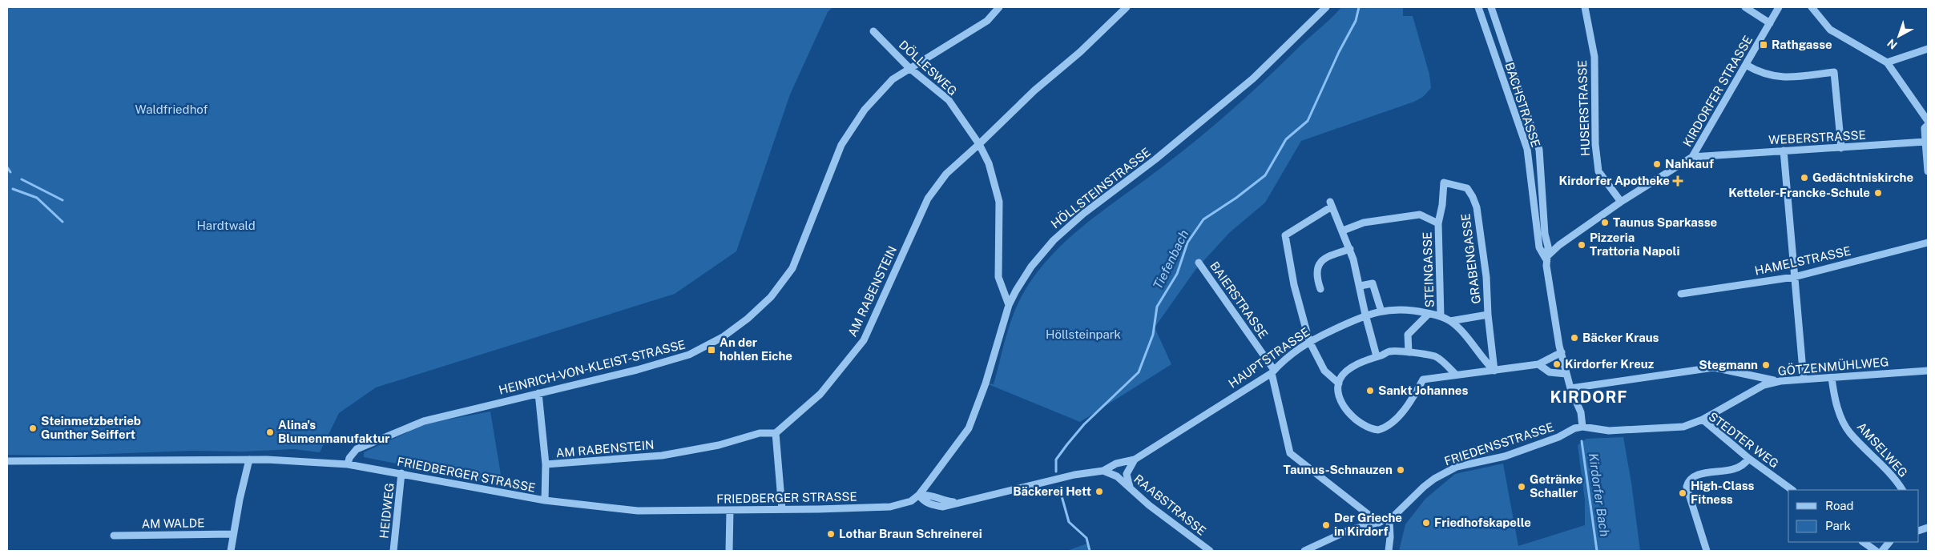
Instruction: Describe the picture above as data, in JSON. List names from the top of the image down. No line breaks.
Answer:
{"streets":{"street":["DÖLLESWEG","KIRDORFER STRASSE","BACHSTRASSE","HUSERSTRASSE","WEBERSTRASSE","HÖLLSTEINSTRASSE","GRABENGASSE","HAMELSTRASSE","STEINGASSE","AM RABENSTEIN","BAIERSTRASSE","HAUPTSTRASSE","GÖTZENMÜHLWEG","HEINRICH-VON-KLEIST-STRASSE","STEDTER WEG","FRIEDENSSTRASSE","AMSELWEG","FRIEDBERGER STRASSE","RAABSTRASSE","HEIDWEG","AM WALDE"]},"crossings":[["DÖLLESWEG","HÖLLSTEINSTRASSE"],["DÖLLESWEG","AM RABENSTEIN"],["DÖLLESWEG","HEINRICH-VON-KLEIST-STRASSE"],["KIRDORFER STRASSE","BACHSTRASSE"],["KIRDORFER STRASSE","HUSERSTRASSE"],["KIRDORFER STRASSE","WEBERSTRASSE"],["BACHSTRASSE","STEDTER WEG"],["BACHSTRASSE","FRIEDENSSTRASSE"],["HÖLLSTEINSTRASSE","FRIEDBERGER STRASSE"],["GRABENGASSE","STEINGASSE"],["GRABENGASSE","HAUPTSTRASSE"],["STEINGASSE","HAUPTSTRASSE"],["BAIERSTRASSE","HAUPTSTRASSE"],["HAUPTSTRASSE","RAABSTRASSE"],["GÖTZENMÜHLWEG","STEDTER WEG"],["GÖTZENMÜHLWEG","AMSELWEG"],["HEINRICH-VON-KLEIST-STRASSE","FRIEDBERGER STRASSE"],["STEDTER WEG","FRIEDENSSTRASSE"],["FRIEDBERGER STRASSE","HEIDWEG"]],"districts":["KIRDORF"],"water":["Tiefenbach","Kirdorfer Bach"],"parks":["Waldfriedhof","Hardtwald","Höllsteinpark"],"places":{"transit":["Rathgasse","An der hohlen Eiche"],"other":["Nahkauf","Gedächtniskirche","Ketteler-Francke-Schule","Taunus Sparkasse","Pizzeria Trattoria Napoli","Bäcker Kraus","Kirdorfer Kreuz","Stegmann","Sankt Johannes","Steinmetzbetrieb Gunther Seiffert","Alina's Blumenmanufaktur","Taunus-Schnauzen","Getränke Schaller","Bäckerei Hett","High-Class Fitness","Friedhofskapelle","Der Grieche in Kirdorf","Lothar Braun Schreinerei"],"health":["Kirdorfer Apotheke"]},"legend":["Road","Park"],"north":"bottom left"}
